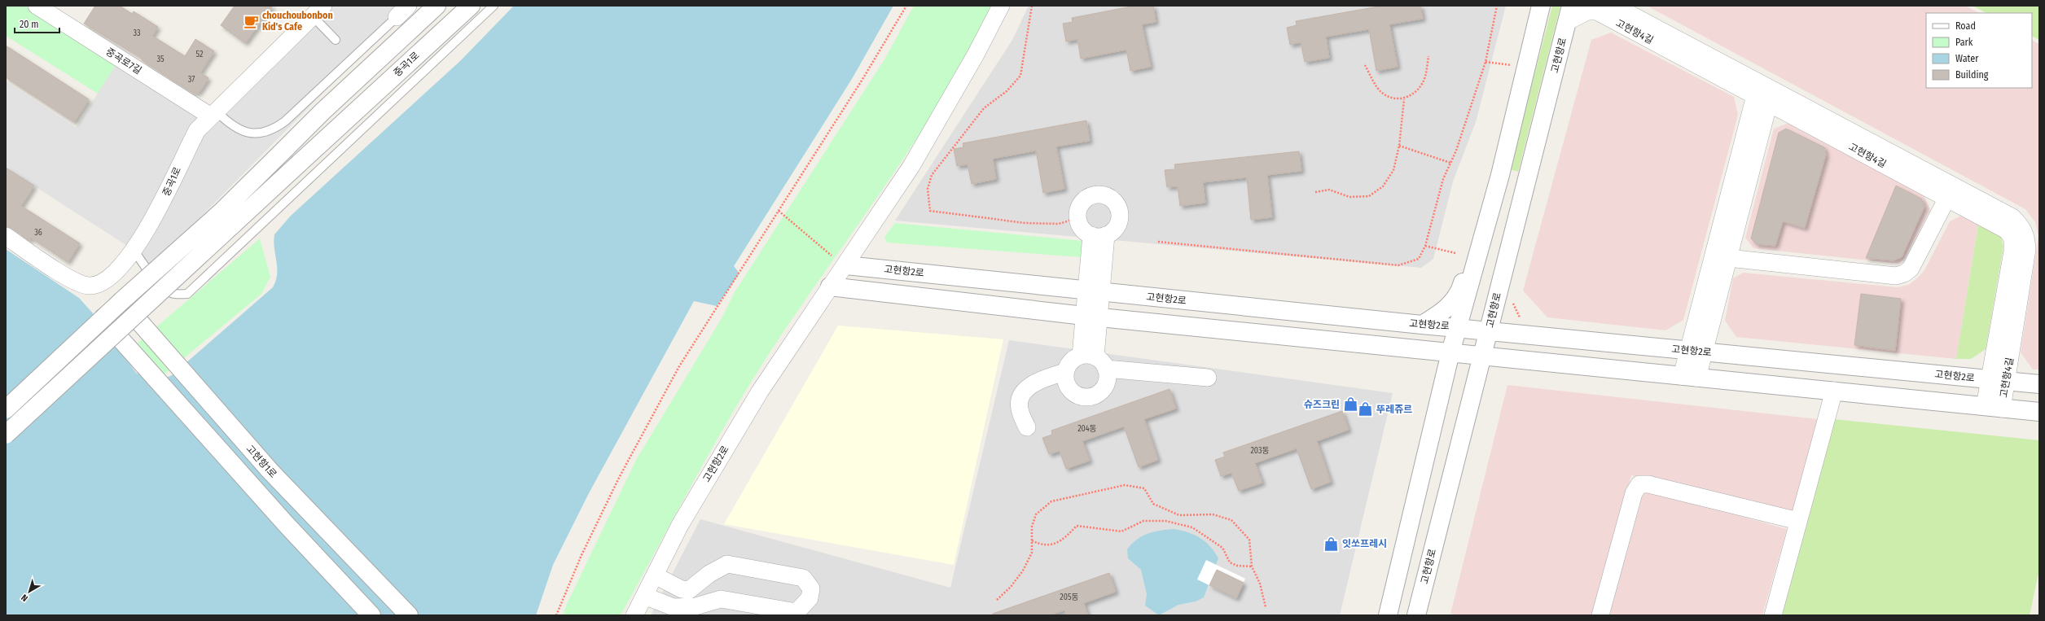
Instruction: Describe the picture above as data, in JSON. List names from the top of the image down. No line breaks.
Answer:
{"streets":{"street":["고현항4길","고현항로","중곡로7길","중곡1로","고현항2로","고현항1로"]},"crossings":[["고현항4길","고현항로"],["고현항4길","고현항2로"],["고현항로","고현항2로"],["중곡로7길","중곡1로"],["중곡1로","고현항1로"]],"places":{"cafe":["chouchoubonbon Kid's Cafe"],"shop":["슈즈크린","뚜레쥬르","잇쏘프레시"]},"house_numbers":["33","52","35","37","36","204동","203동","205동"],"legend":["Road","Park","Water","Building"],"scale_bar":"20 m","north":"bottom left"}
